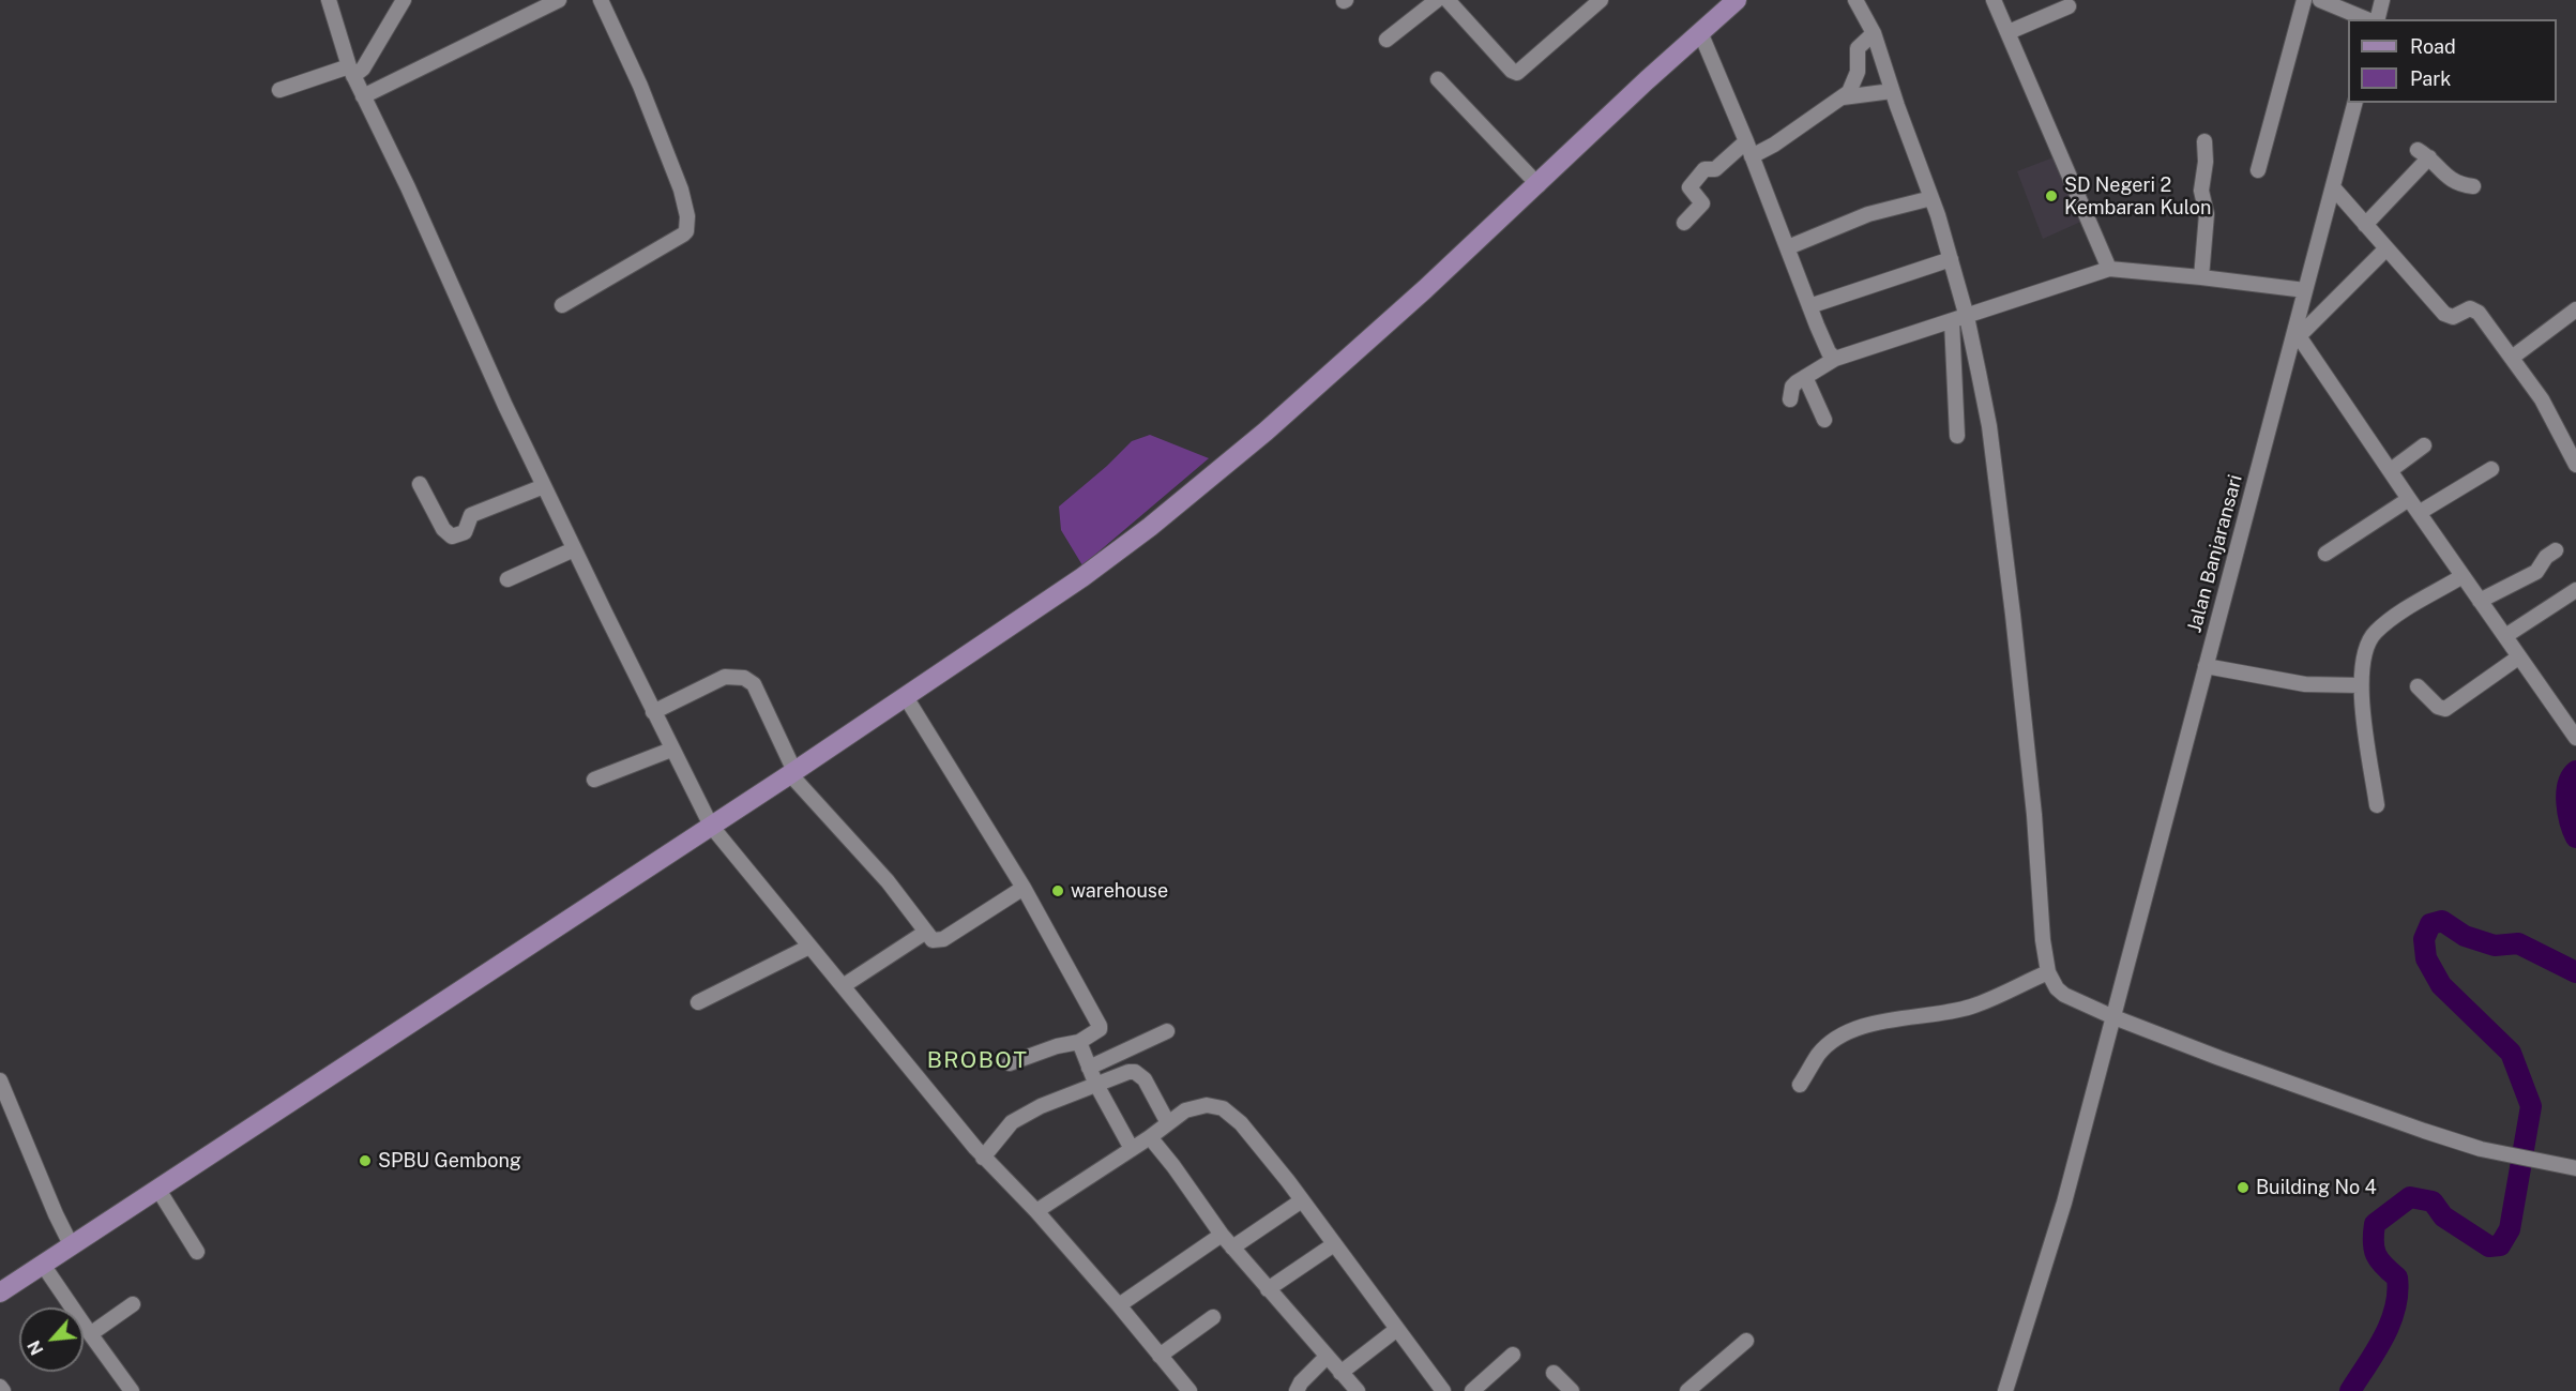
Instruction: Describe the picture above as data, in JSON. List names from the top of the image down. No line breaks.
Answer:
{"streets":{"street":["Jalan Banjaransari"]},"districts":["BROBOT"],"places":["SD Negeri 2 Kembaran Kulon","warehouse","SPBU Gembong","Building No 4"],"legend":["Road","Park"],"north":"bottom left"}
